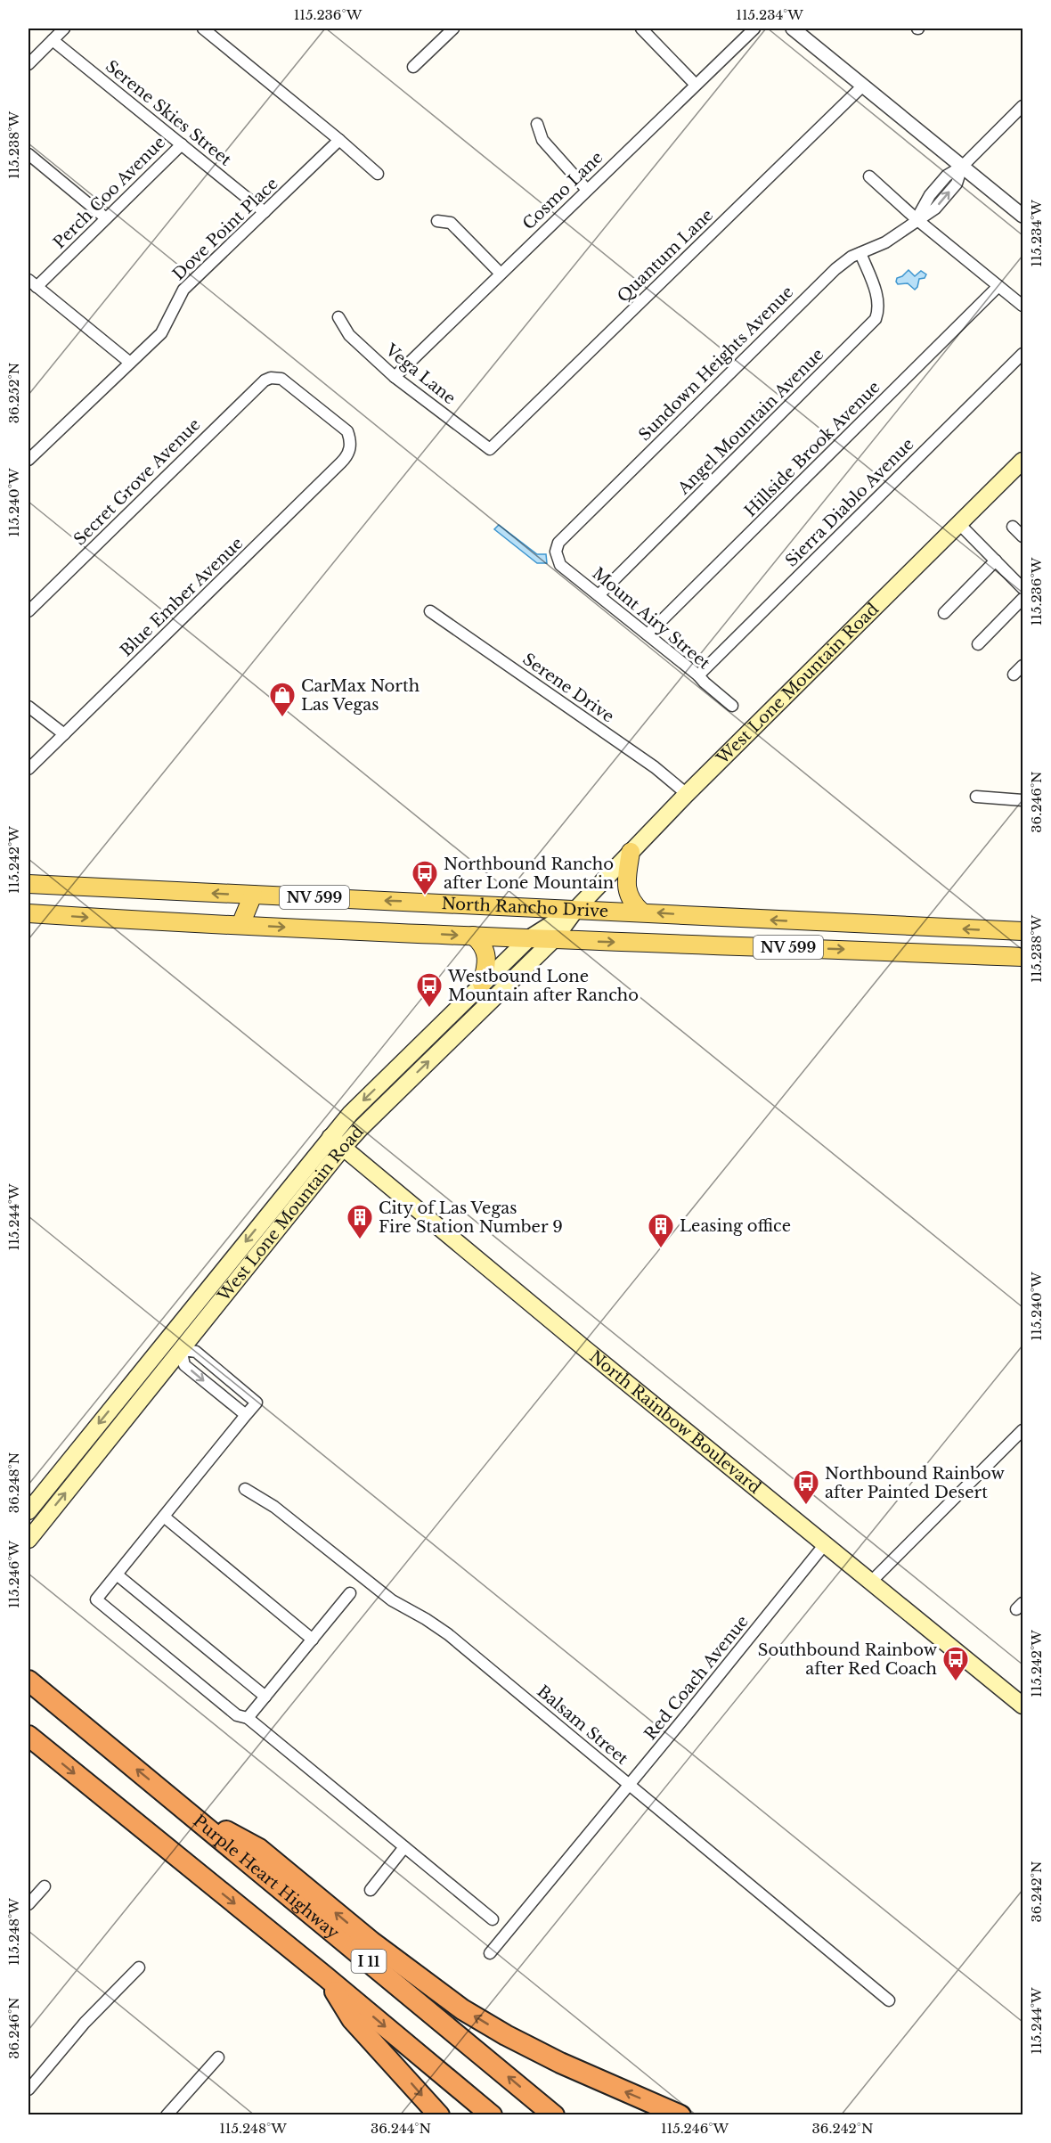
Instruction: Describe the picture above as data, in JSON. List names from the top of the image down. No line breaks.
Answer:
{"streets":{"highway":["Purple Heart Highway","I 11"],"main road":["West Lone Mountain Road","NV 599","North Rancho Drive","North Rainbow Boulevard"],"street":["Serene Skies Street","Cosmo Lane","Perch Coo Avenue","Dove Point Place","Quantum Lane","Sundown Heights Avenue","Vega Lane","Angel Mountain Avenue","Hillside Brook Avenue","Secret Grove Avenue","Sierra Diablo Avenue","Blue Ember Avenue","Mount Airy Street","Serene Drive","Red Coach Avenue","Balsam Street"]},"crossings":[["Serene Skies Street","Perch Coo Avenue"],["Serene Skies Street","Dove Point Place"],["Cosmo Lane","Vega Lane"],["Quantum Lane","Vega Lane"],["Sundown Heights Avenue","Angel Mountain Avenue"],["Sundown Heights Avenue","Mount Airy Street"],["Angel Mountain Avenue","Mount Airy Street"],["Hillside Brook Avenue","Mount Airy Street"],["Secret Grove Avenue","Blue Ember Avenue"],["Sierra Diablo Avenue","Mount Airy Street"],["West Lone Mountain Road","Serene Drive"],["West Lone Mountain Road","North Rancho Drive"],["West Lone Mountain Road","North Rainbow Boulevard"],["North Rainbow Boulevard","Red Coach Avenue"],["Red Coach Avenue","Balsam Street"]],"places":{"shop":["CarMax North Las Vegas"],"bus stop":["Northbound Rancho after Lone Mountain","Westbound Lone Mountain after Rancho","Northbound Rainbow after Painted Desert","Southbound Rainbow after Red Coach"],"building":["City of Las Vegas Fire Station Number 9","Leasing office"]},"coordinates":["115.236°W","115.234°W","115.238°W","36.252°N","115.240°W","36.246°N","115.242°W","115.244°W","36.248°N","115.246°W","36.242°N","115.248°W","36.244°N"]}
